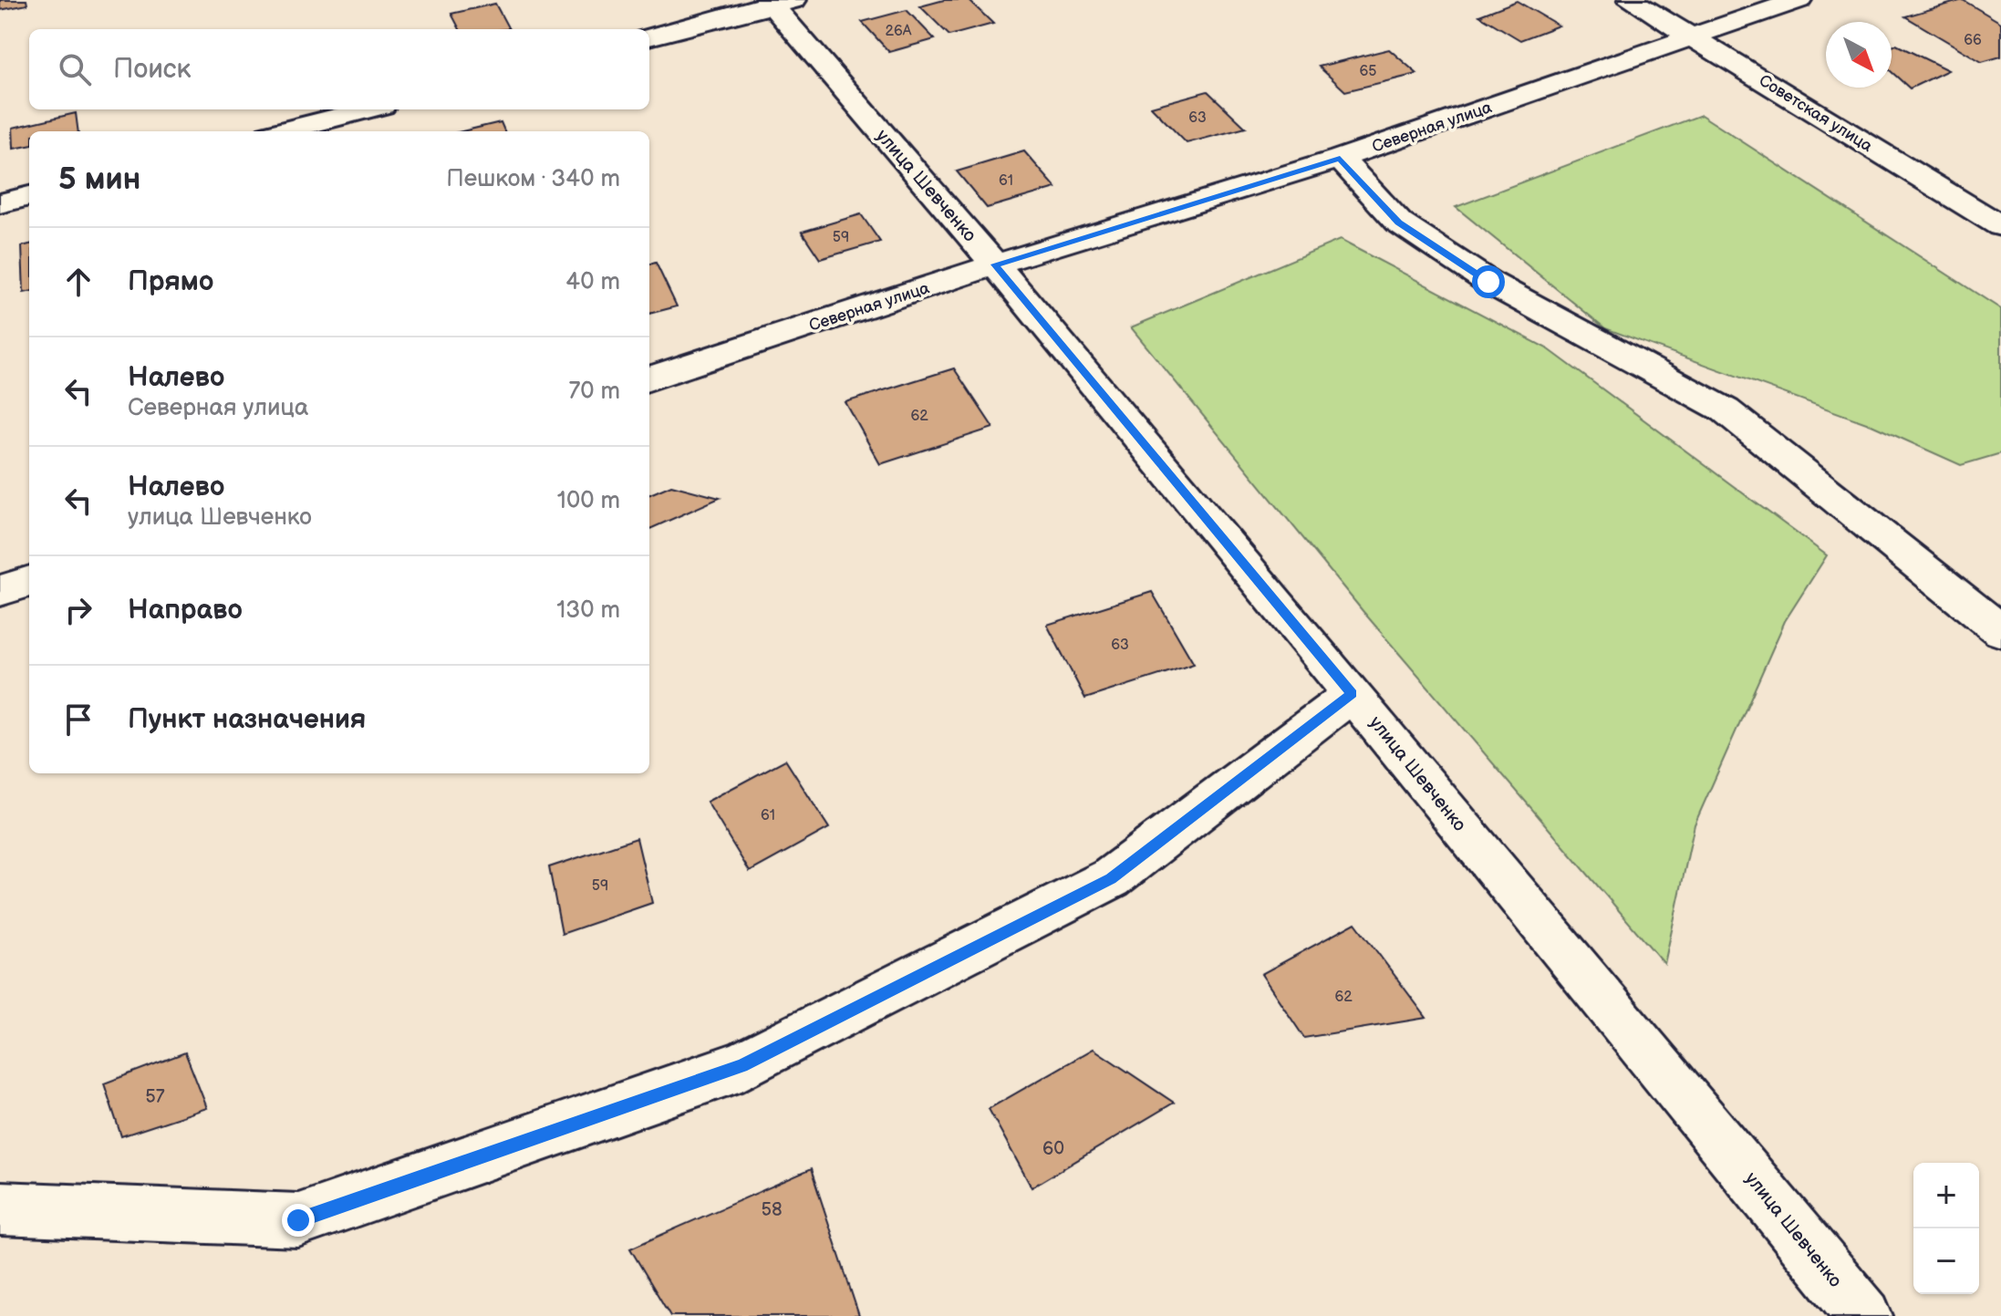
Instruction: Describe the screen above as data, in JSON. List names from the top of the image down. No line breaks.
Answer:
{"streets":{"street":["Советская улица","Северная улица","улица Шевченко"]},"crossings":[["Советская улица","Северная улица"],["Северная улица","улица Шевченко"]],"house_numbers":["26А","66","65","63","61","59","62","63","61","59","62","57","60","58"],"north":"bottom right","page":{"search":"Поиск","heading":["5 мин","Пешком · 340 m"],"list":[["Прямо","40 m"],["Налево","Северная улица","70 m"],["Налево","улица Шевченко","100 m"],["Направо","130 m"],"Пункт назначения"],"map_buttons":["+","−"]}}
